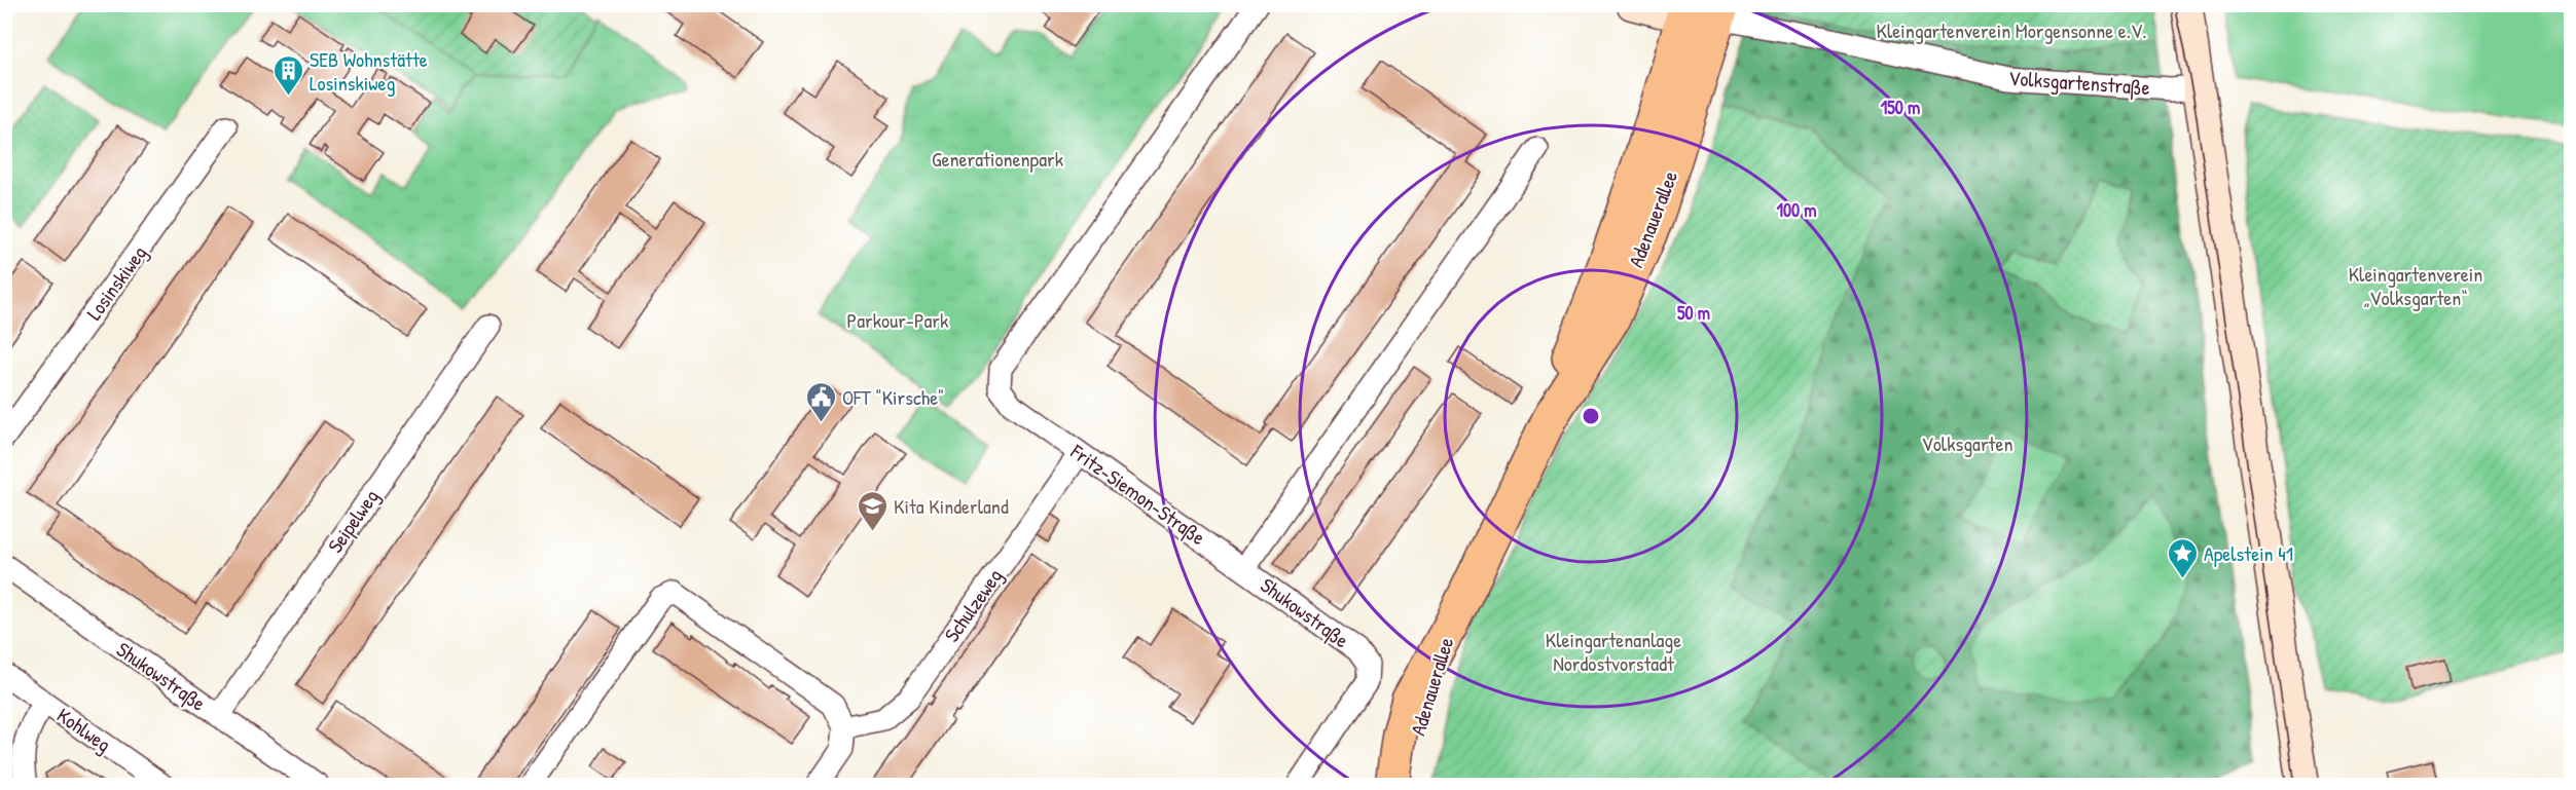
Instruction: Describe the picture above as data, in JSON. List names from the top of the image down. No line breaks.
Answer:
{"streets":{"main road":["Volksgartenstraße","Adenauerallee"],"street":["Losinskiweg","Fritz-Siemon-Straße","Seipelweg","Schulzeweg","Shukowstraße","Kohlweg"]},"crossings":[["Volksgartenstraße","Adenauerallee"],["Fritz-Siemon-Straße","Schulzeweg"],["Fritz-Siemon-Straße","Shukowstraße"],["Seipelweg","Shukowstraße"]],"parks":["Kleingartenverein Morgensonne e.V.","Generationenpark","Kleingartenverein „Volksgarten“","Parkour-Park","Volksgarten","Kleingartenanlage Nordostvorstadt"],"places":{"building":["SEB Wohnstätte Losinskiweg"],"public building":["OFT \"Kirsche\""],"school or university":["Kita Kinderland"],"place":["Apelstein 41"]},"rings":["150 m","100 m","50 m"]}
